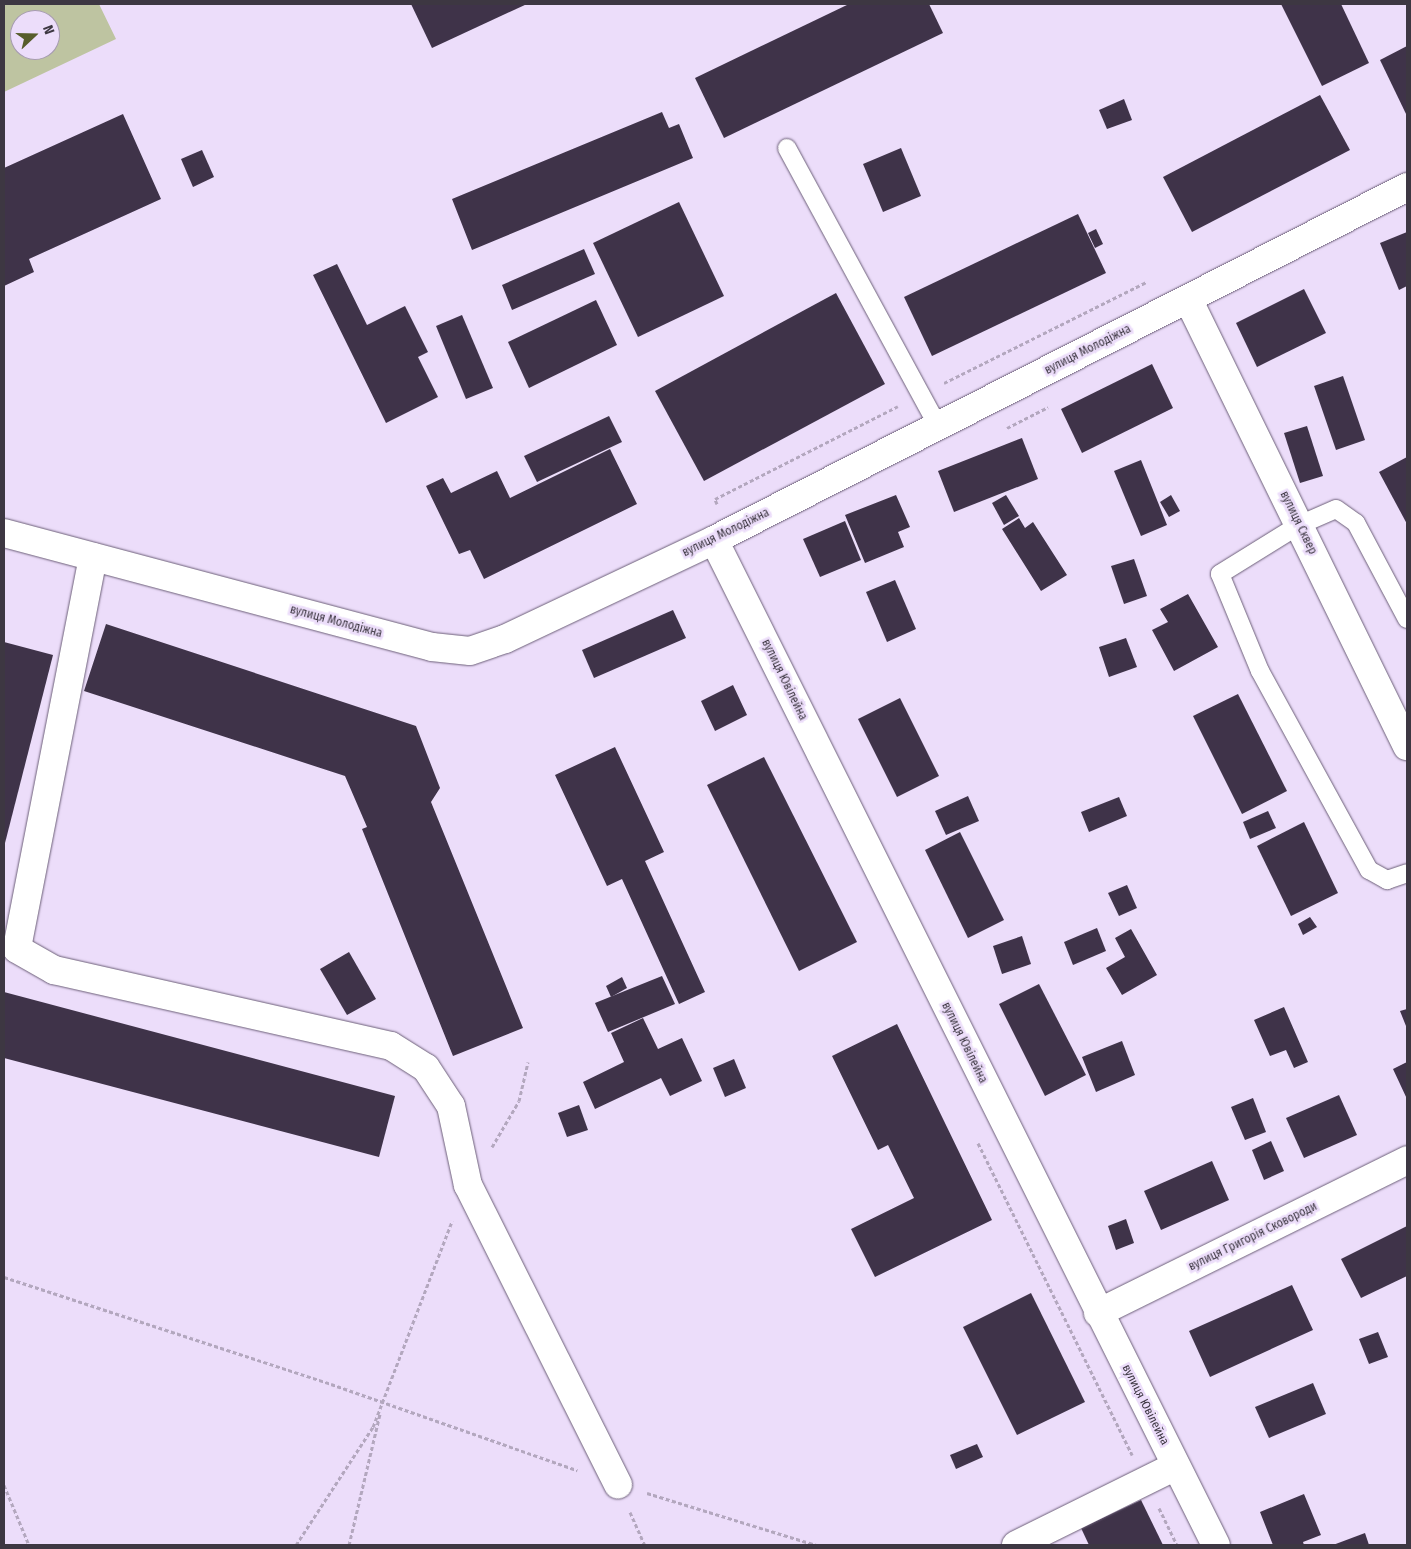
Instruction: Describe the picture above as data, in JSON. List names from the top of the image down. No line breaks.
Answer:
{"streets":{"street":["вулиця Молодіжна","вулиця Сквер","вулиця Ювілейна","вулиця Григорія Сковороди"]},"crossings":[["вулиця Молодіжна","вулиця Сквер"],["вулиця Молодіжна","вулиця Ювілейна"],["вулиця Ювілейна","вулиця Григорія Сковороди"]],"north":"right"}
